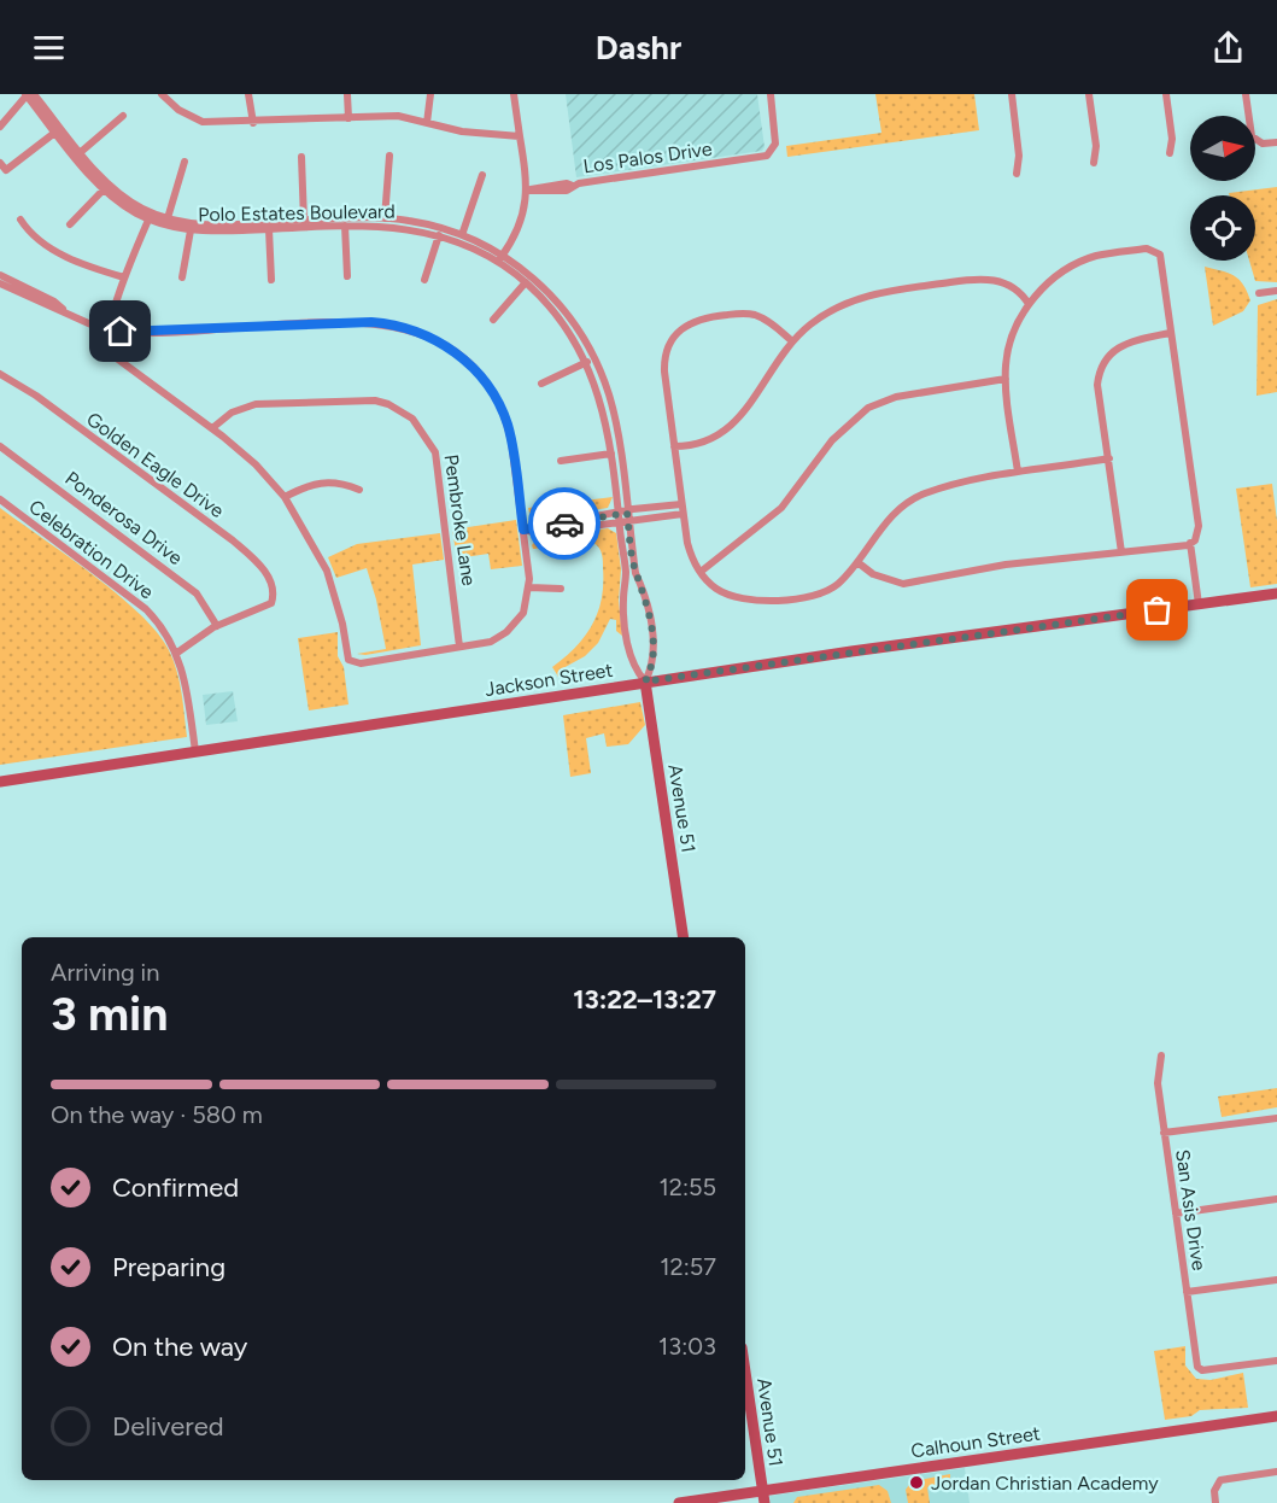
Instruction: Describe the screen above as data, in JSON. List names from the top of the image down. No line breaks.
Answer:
{"streets":{"main road":["Jackson Street","Avenue 51","Calhoun Street"],"street":["Los Palos Drive","Polo Estates Boulevard","Golden Eagle Drive","Ponderosa Drive","Pembroke Lane","Celebration Drive","San Asis Drive"]},"crossings":[["Polo Estates Boulevard","Jackson Street"],["Polo Estates Boulevard","Avenue 51"],["Golden Eagle Drive","Ponderosa Drive"],["Celebration Drive","Jackson Street"],["Jackson Street","Avenue 51"],["Avenue 51","Calhoun Street"]],"places":["Jordan Christian Academy"],"north":"right","page":{"header":"Dashr","heading":["3 min","Arriving in","13:22–13:27"],"bar":"On the way · 580 m","list":[["Confirmed","12:55"],["Preparing","12:57"],["On the way","13:03"],"Delivered"]}}
